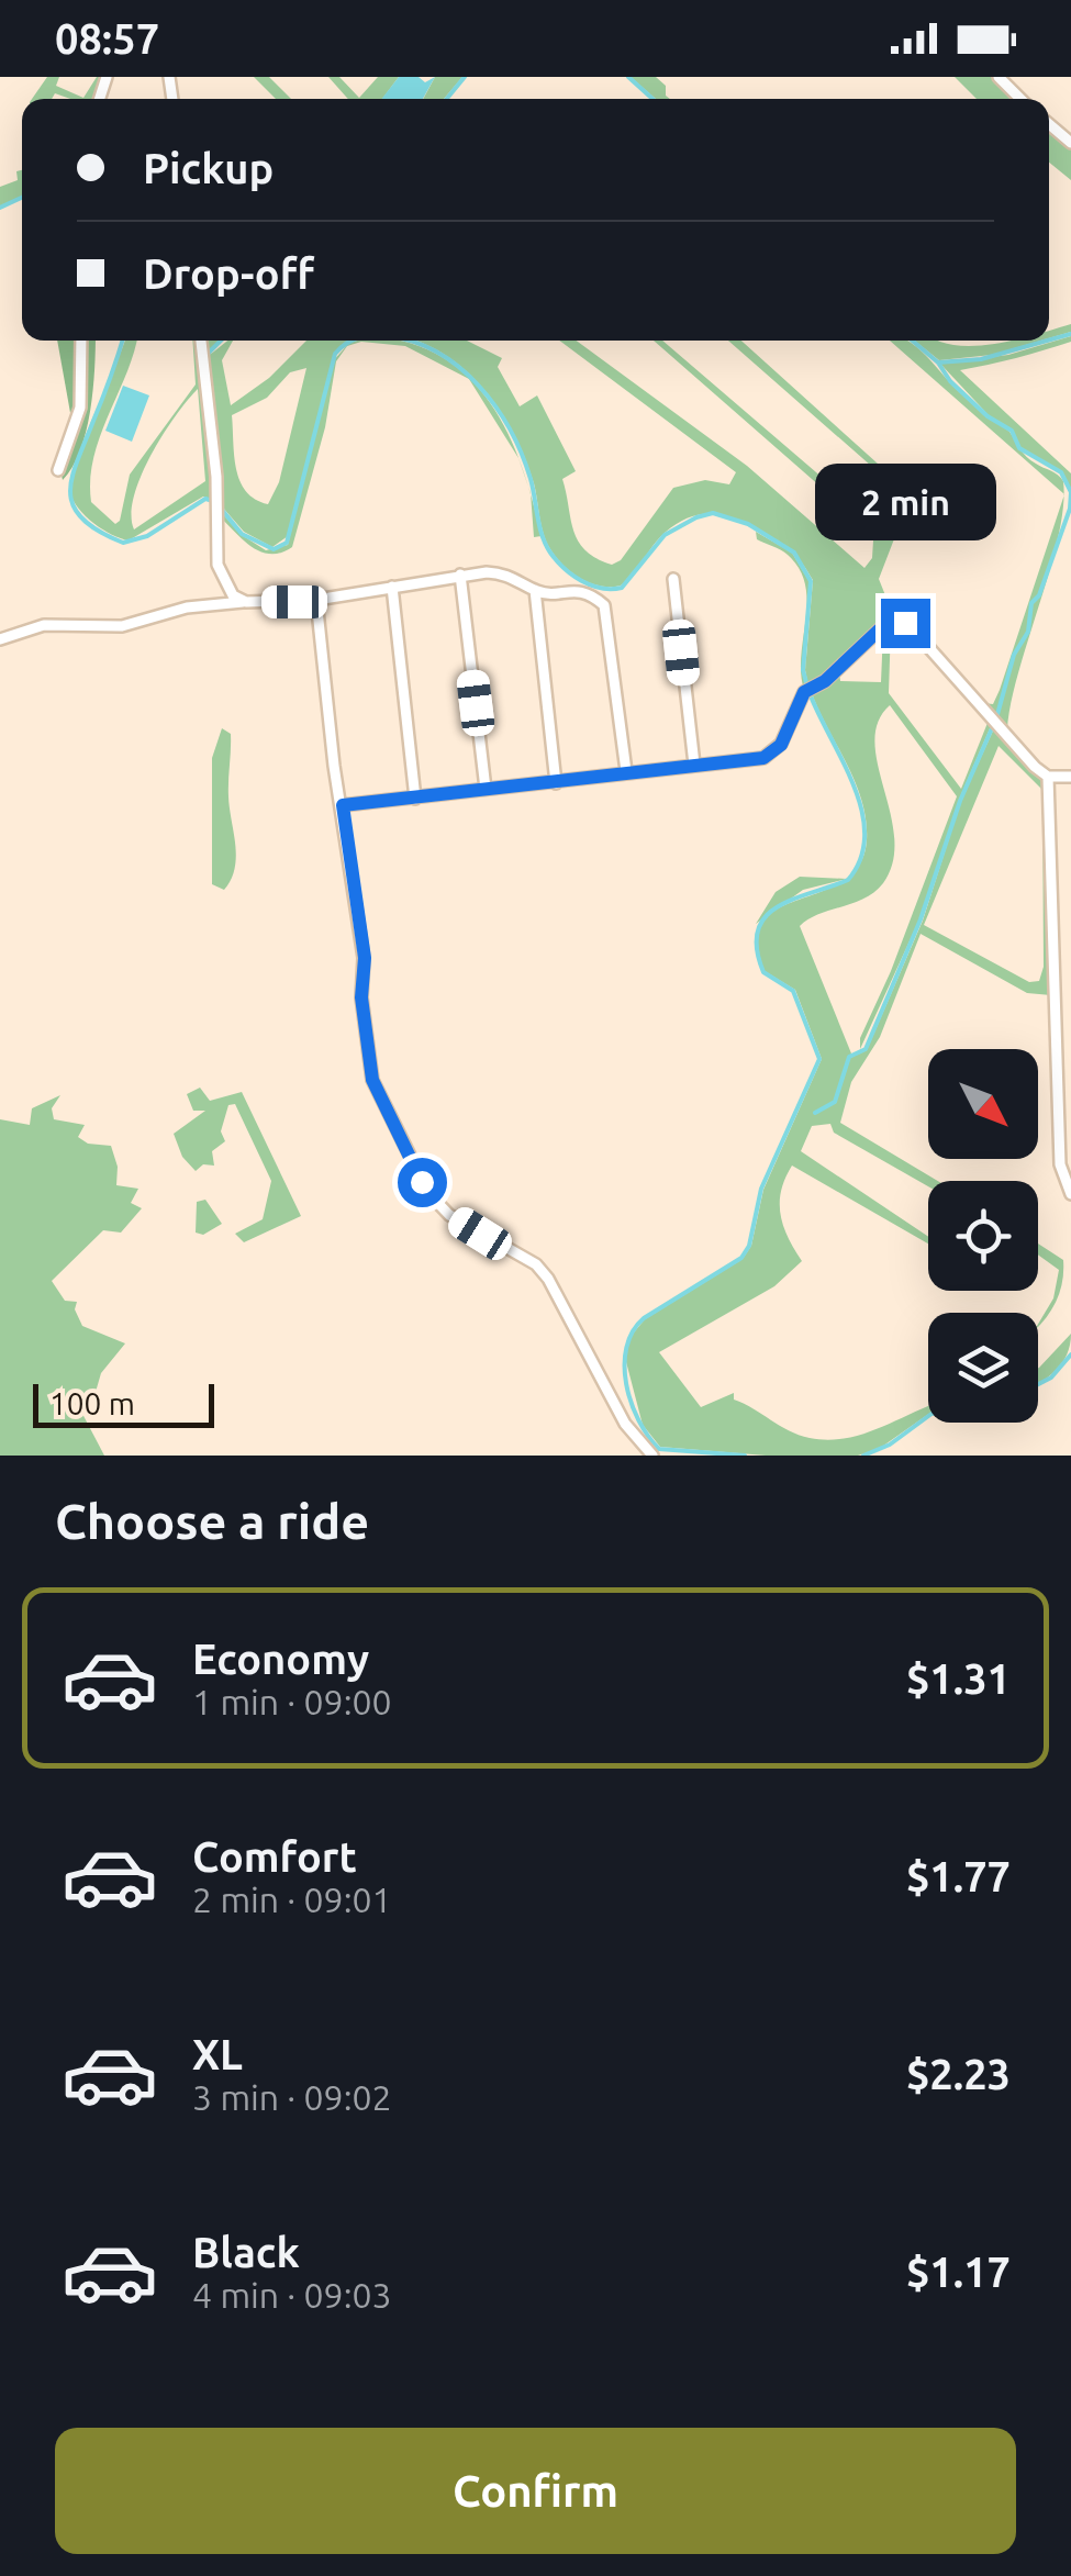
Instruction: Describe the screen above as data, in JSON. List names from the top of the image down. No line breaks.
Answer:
{"scale_bar":"100 m","north":"bottom right","page":{"status":"08:57","banner":["Pickup","Drop-off"],"bubble":"2 min","scale":"100 m","heading":"Choose a ride","list":[{"name":"Economy","note":"1 min · 09:00","value":"$1.31"},{"name":"Comfort","note":"2 min · 09:01","value":"$1.77"},{"name":"XL","note":"3 min · 09:02","value":"$2.23"},{"name":"Black","note":"4 min · 09:03","value":"$1.17"}],"buttons":"Confirm"}}
